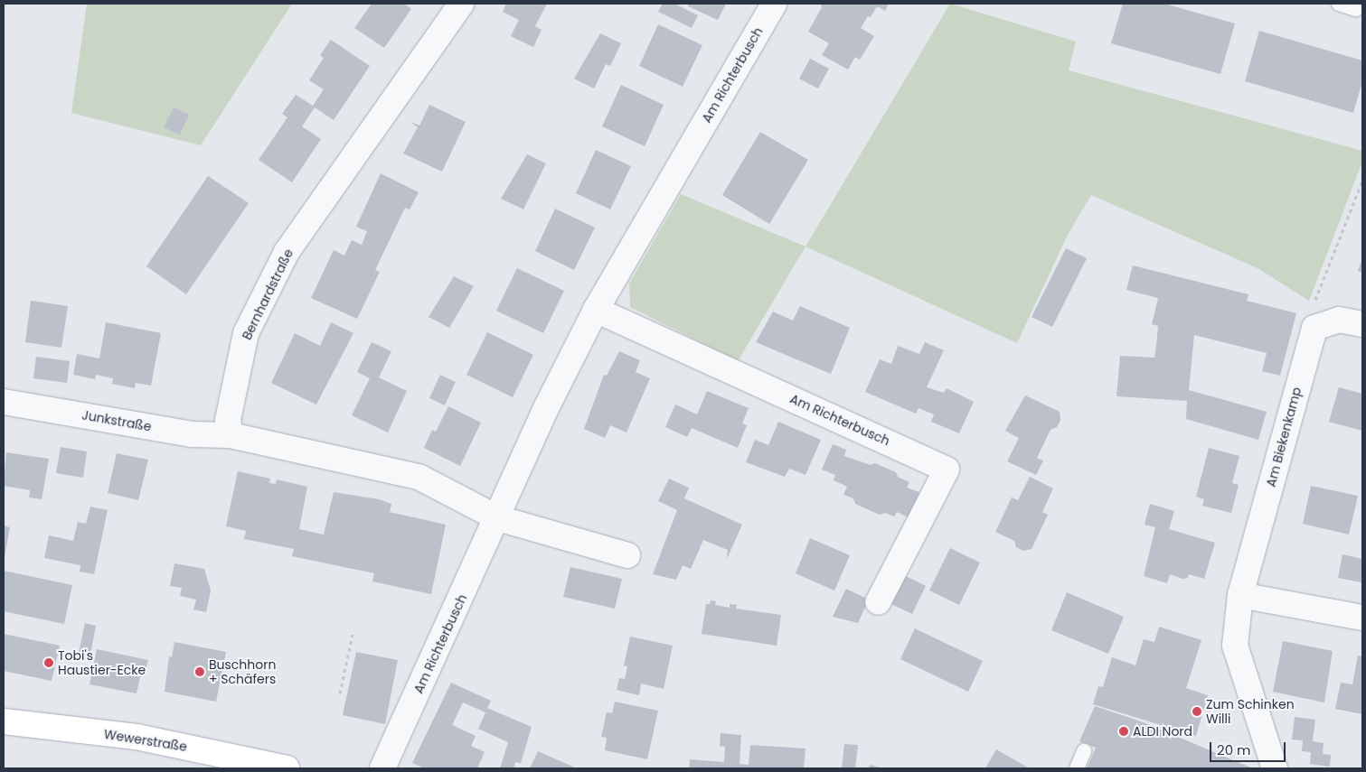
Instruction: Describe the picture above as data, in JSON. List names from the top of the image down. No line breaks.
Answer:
{"streets":{"main road":["Wewerstraße"],"street":["Am Richterbusch","Bernhardstraße","Junkstraße","Am Biekenkamp"]},"crossings":[["Bernhardstraße","Junkstraße"]],"places":["Tobi's Haustier-Ecke","Buschhorn + Schäfers","Zum Schinken Willi","ALDI Nord"],"scale_bar":"20 m"}
